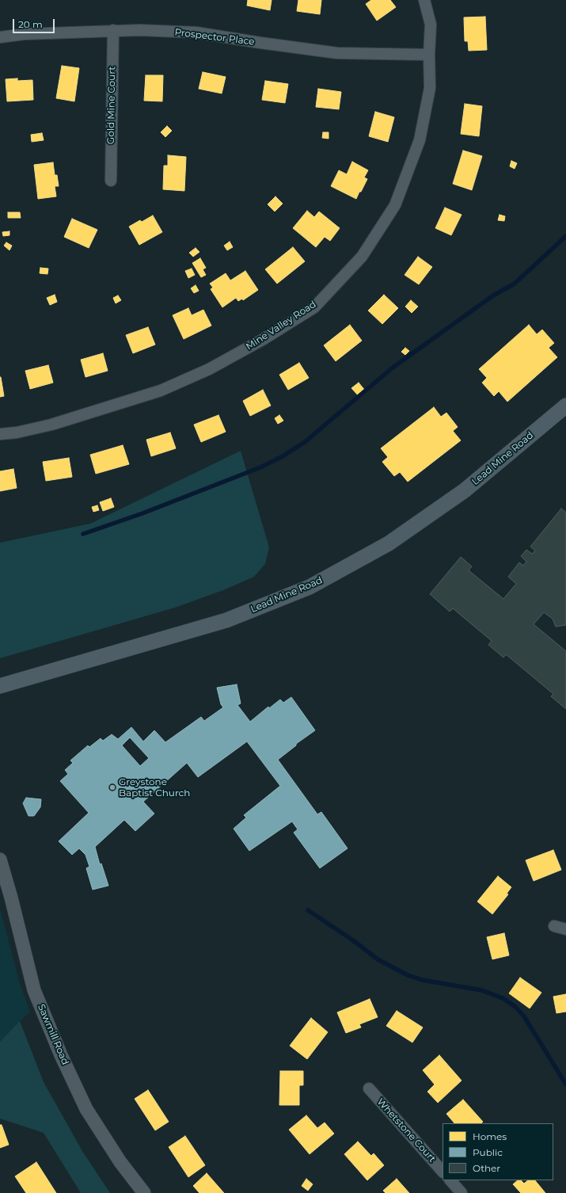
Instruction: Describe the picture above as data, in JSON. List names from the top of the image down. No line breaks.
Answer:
{"streets":{"main road":["Lead Mine Road"],"street":["Prospector Place","Gold Mine Court","Mine Valley Road","Sawmill Road","Whetstone Court"]},"crossings":[["Prospector Place","Gold Mine Court"],["Prospector Place","Mine Valley Road"]],"places":["Greystone Baptist Church"],"legend":["Homes","Public","Other"],"scale_bar":"20 m"}
